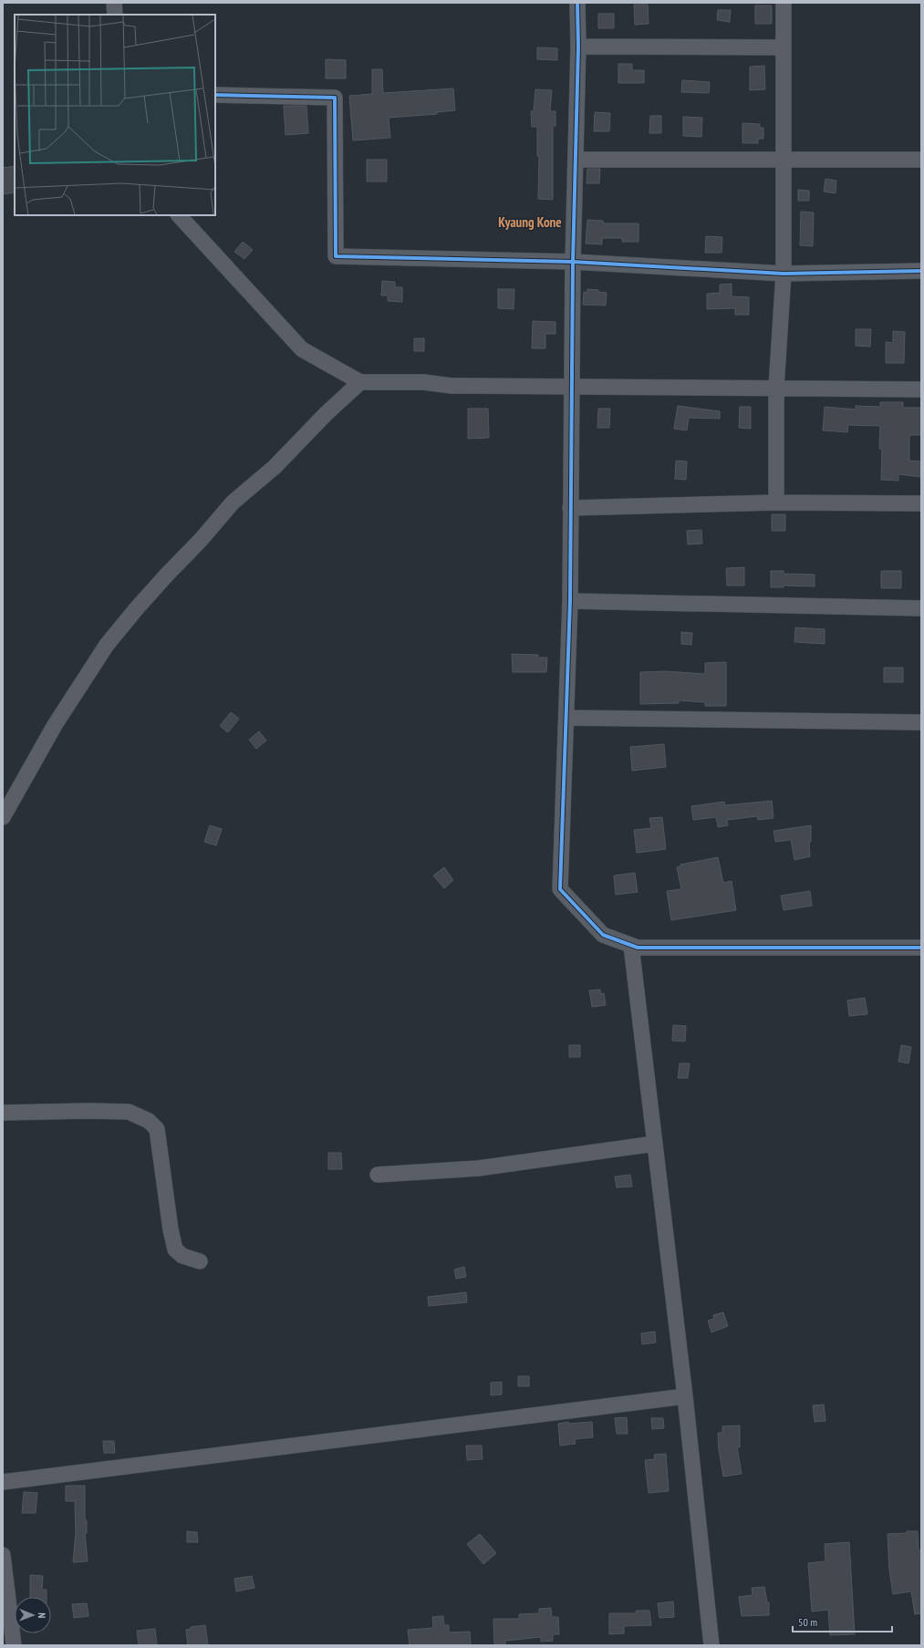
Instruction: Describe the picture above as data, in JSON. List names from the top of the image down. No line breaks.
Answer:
{"districts":["Kyaung Kone"],"scale_bar":"50 m","north":"right"}
